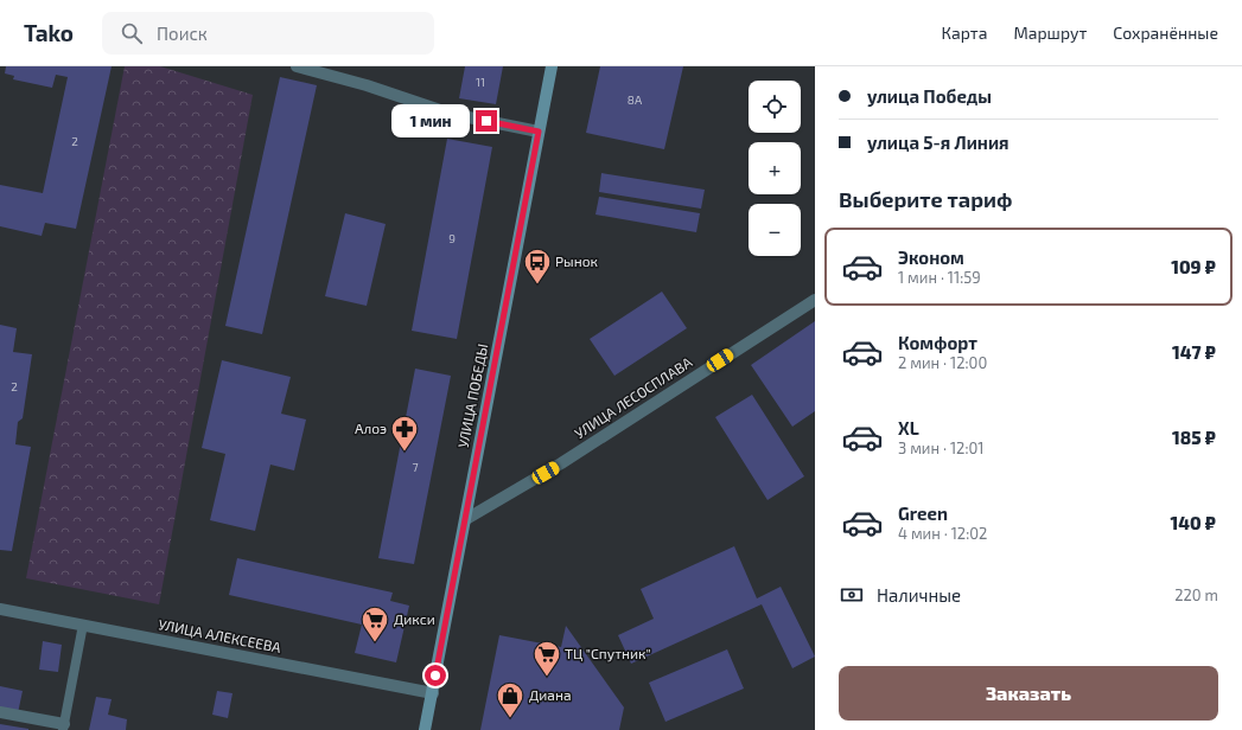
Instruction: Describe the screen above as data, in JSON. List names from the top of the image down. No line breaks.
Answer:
{"streets":{"main road":["УЛИЦА ПОБЕДЫ"],"street":["УЛИЦА ЛЕСОСПЛАВА","УЛИЦА АЛЕКСЕЕВА"]},"crossings":[["УЛИЦА ПОБЕДЫ","УЛИЦА ЛЕСОСПЛАВА"],["УЛИЦА ПОБЕДЫ","УЛИЦА АЛЕКСЕЕВА"]],"places":{"bus stop":["Рынок"],"pharmacy":["Алоэ"],"supermarket":["Дикси","ТЦ \"Спутник\""],"shop":["Диана"]},"house_numbers":["11","8А","2","9","2","7"],"page":{"header":"Tako","search":"Поиск","nav":["Карта","Маршрут","Сохранённые"],"banner":["улица Победы","улица 5-я Линия"],"map_buttons":["+","−"],"bubble":"1 мин","heading":"Выберите тариф","list":[{"name":"Эконом","note":"1 мин · 11:59","value":"109 ₽"},{"name":"Комфорт","note":"2 мин · 12:00","value":"147 ₽"},{"name":"XL","note":"3 мин · 12:01","value":"185 ₽"},{"name":"Green","note":"4 мин · 12:02","value":"140 ₽"}],"pay":["Наличные","220 m"],"buttons":"Заказать"}}
